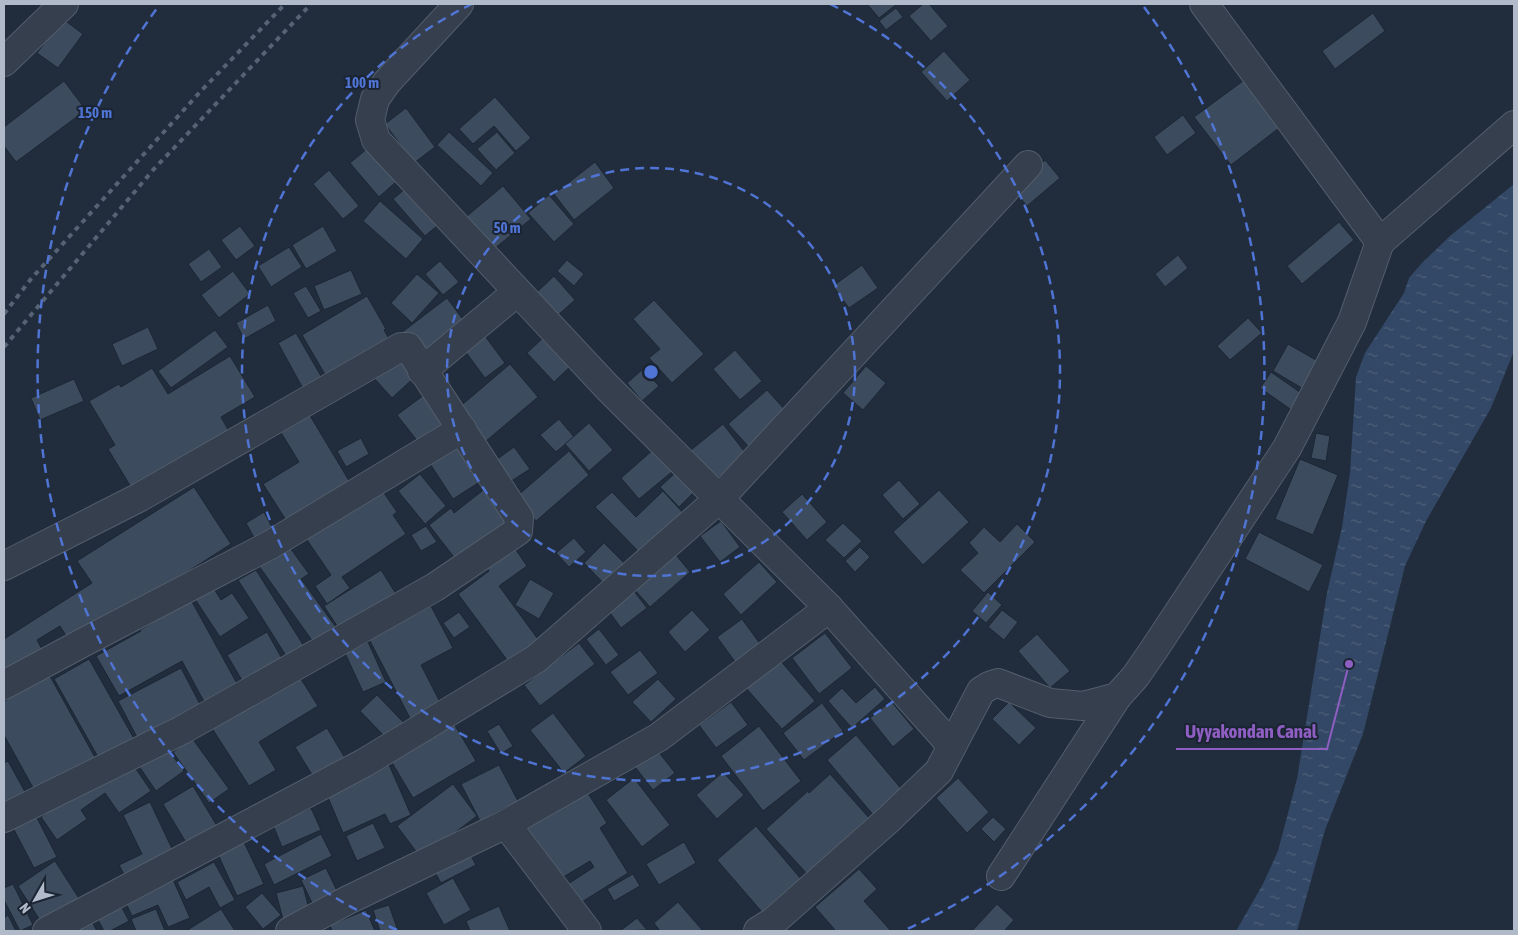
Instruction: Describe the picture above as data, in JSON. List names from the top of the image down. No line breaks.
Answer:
{"places":["Uyyakondan Canal"],"north":"bottom left","rings":["100 m","150 m","50 m"]}
